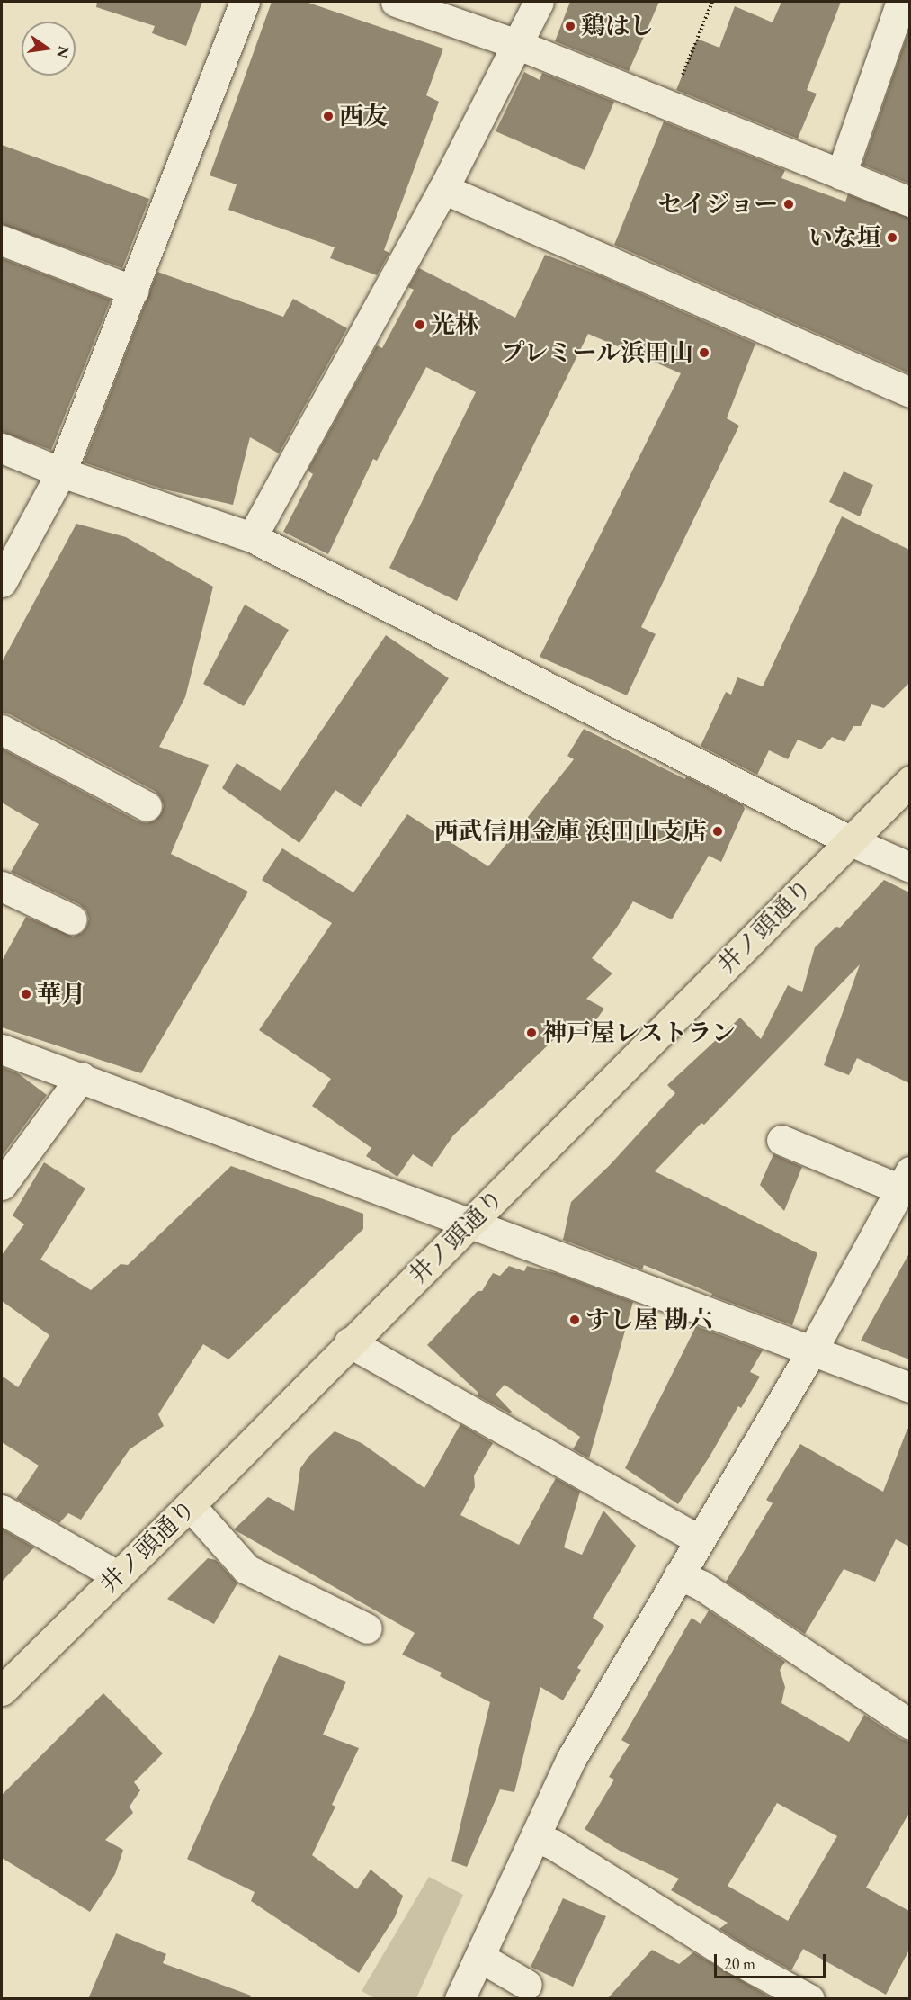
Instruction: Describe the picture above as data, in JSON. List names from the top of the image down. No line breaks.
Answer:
{"streets":{"main road":["井ノ頭通り"]},"places":["鶏はし","西友","セイジョー","いな垣","光林","プレミール浜田山","西武信用金庫 浜田山支店","華月","神戸屋レストラン","すし屋 勘六"],"scale_bar":"20 m","north":"right"}
